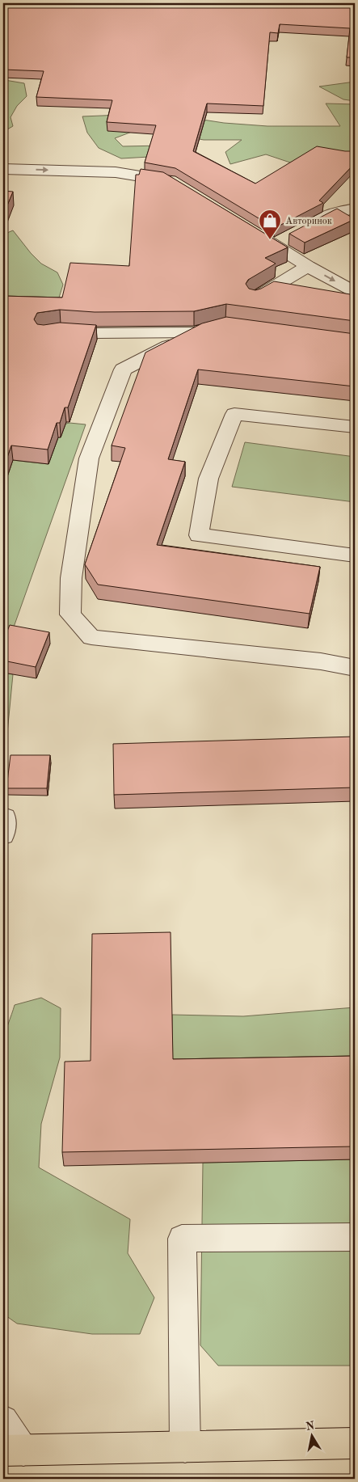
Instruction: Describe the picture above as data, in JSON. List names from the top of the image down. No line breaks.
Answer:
{"places":{"shop":["Авторинок"]},"north":"top"}
